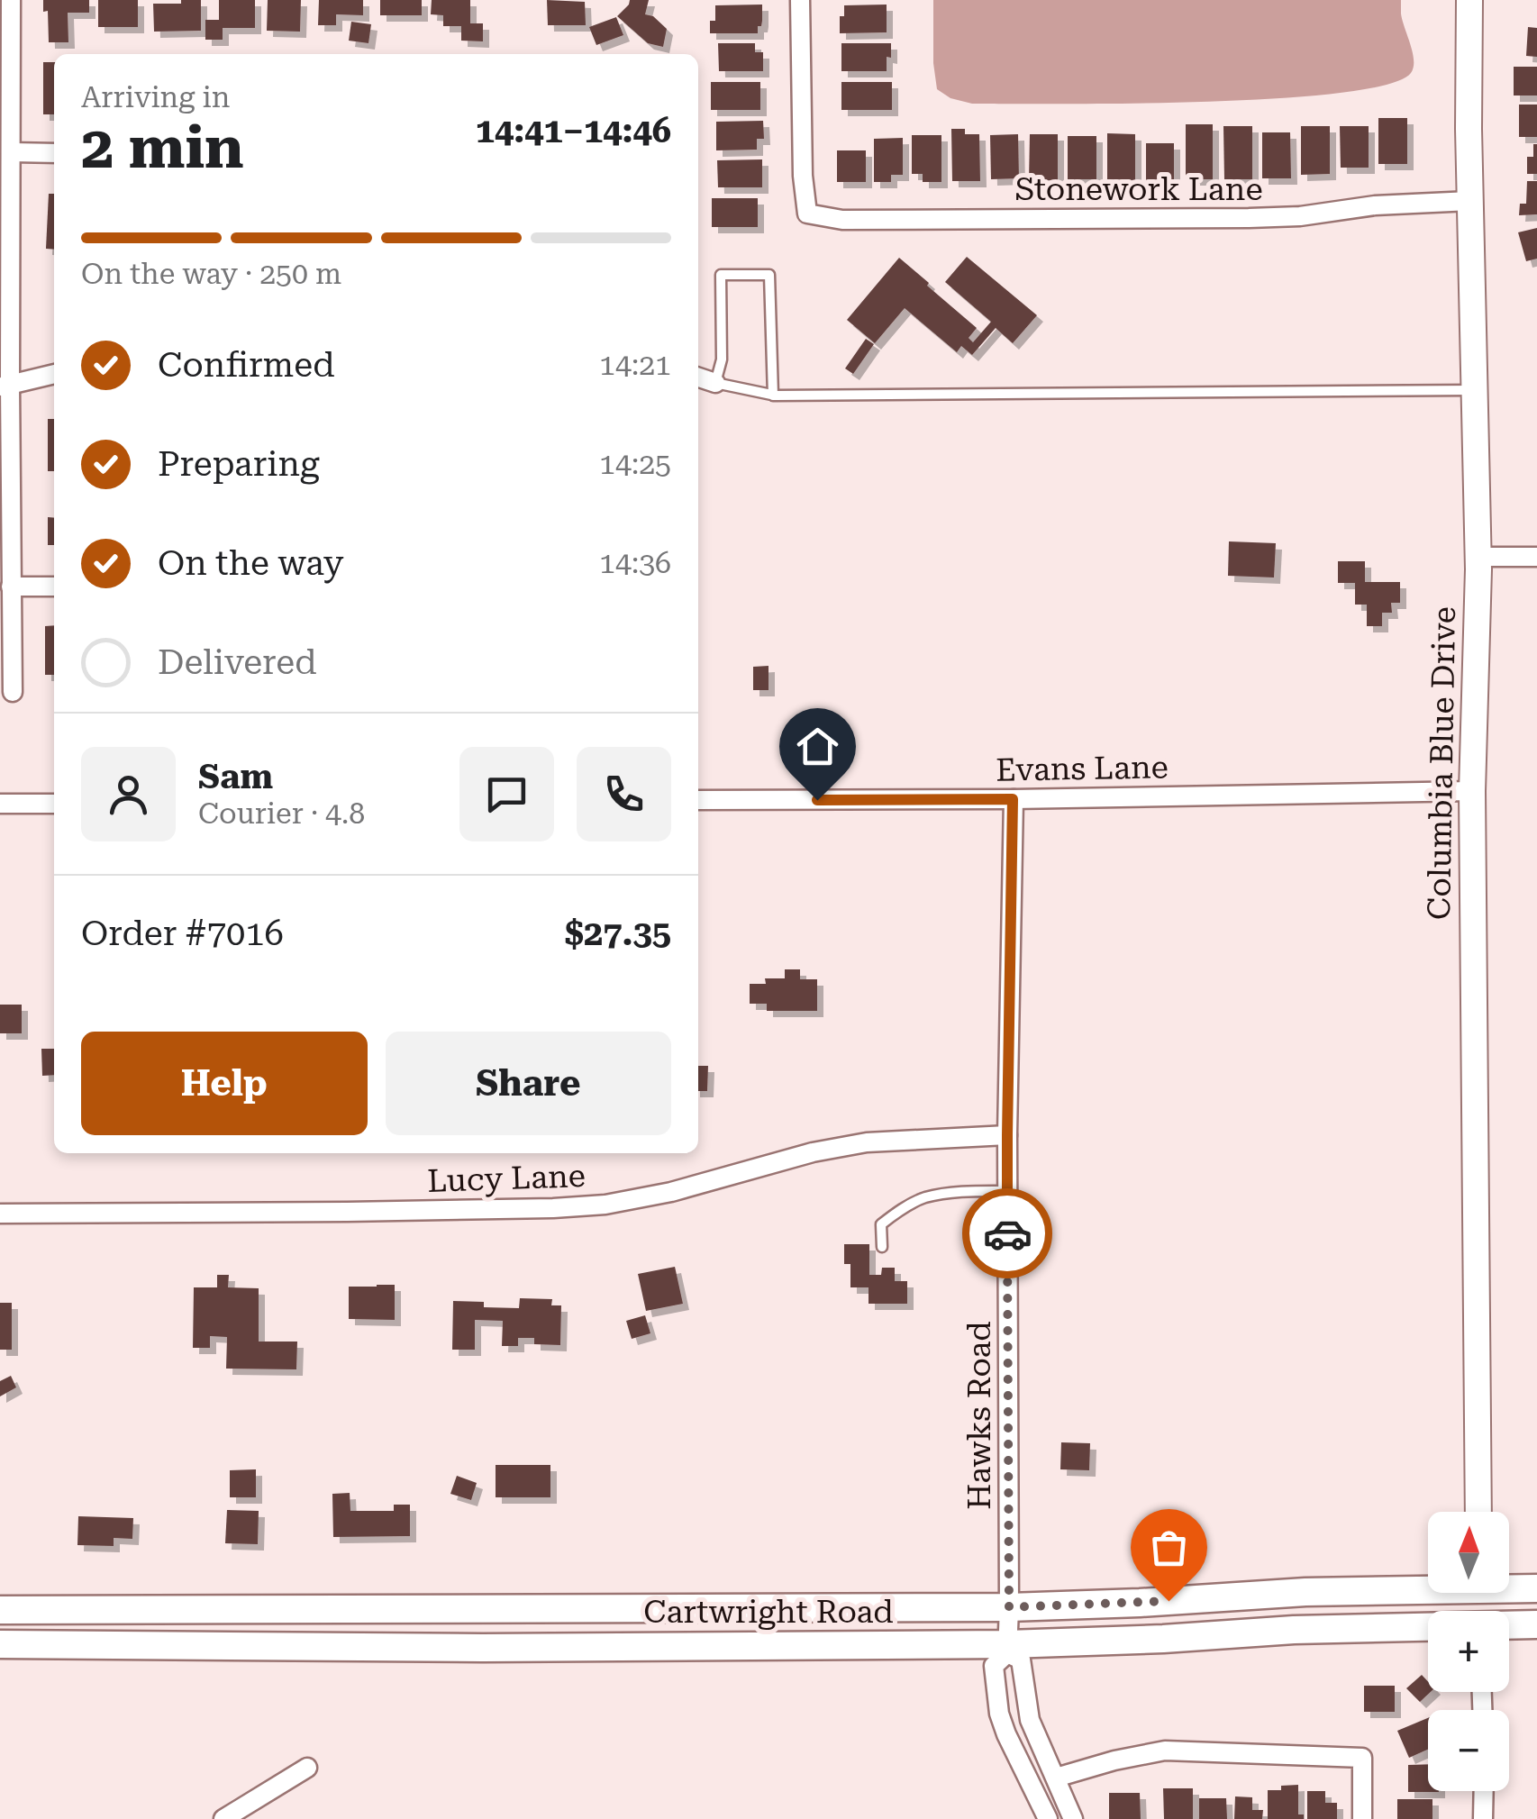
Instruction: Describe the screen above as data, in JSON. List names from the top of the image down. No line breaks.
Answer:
{"streets":{"main road":["Cartwright Road"],"street":["Stonework Lane","Columbia Blue Drive","Evans Lane","Lucy Lane","Hawks Road"]},"crossings":[["Stonework Lane","Columbia Blue Drive"],["Columbia Blue Drive","Evans Lane"],["Evans Lane","Hawks Road"],["Lucy Lane","Hawks Road"],["Hawks Road","Cartwright Road"]],"north":"top","page":{"heading":["2 min","Arriving in","14:41–14:46"],"panel":["Sam","Courier · 4.8","Order #7016","$27.35"],"bar":"On the way · 250 m","list":[["Confirmed","14:21"],["Preparing","14:25"],["On the way","14:36"],"Delivered"],"buttons":["Help","Share"],"map_buttons":["+","−"]}}
